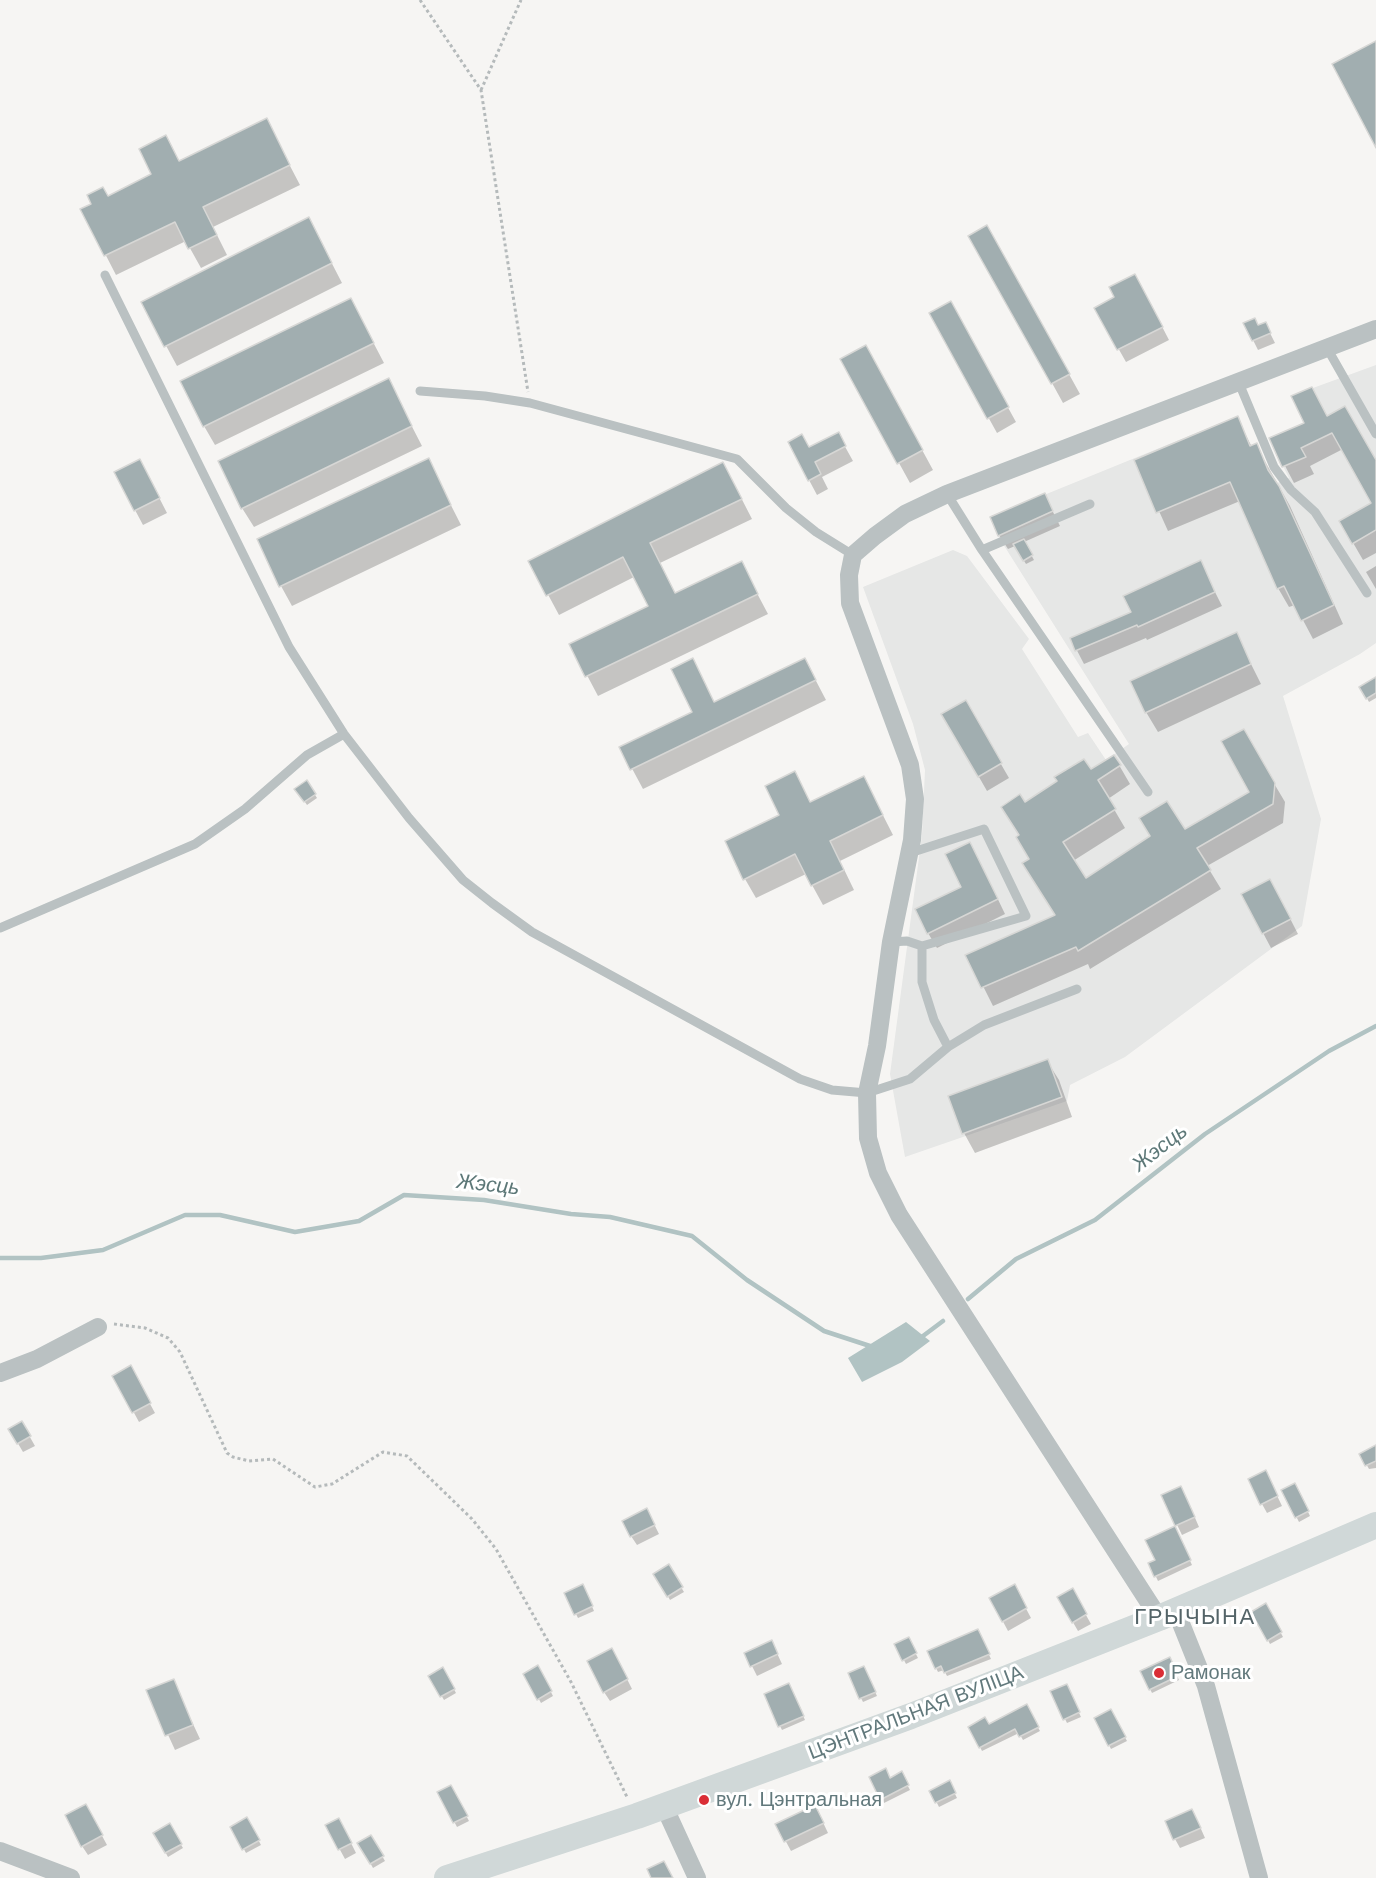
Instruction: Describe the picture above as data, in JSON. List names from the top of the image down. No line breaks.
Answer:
{"streets":{"street":["ЦЭНТРАЛЬНАЯ ВУЛІЦА"]},"districts":["ГРЫЧЫНА"],"water":["Жэсць"],"places":["Рамонак","вул. Цэнтральная"]}
